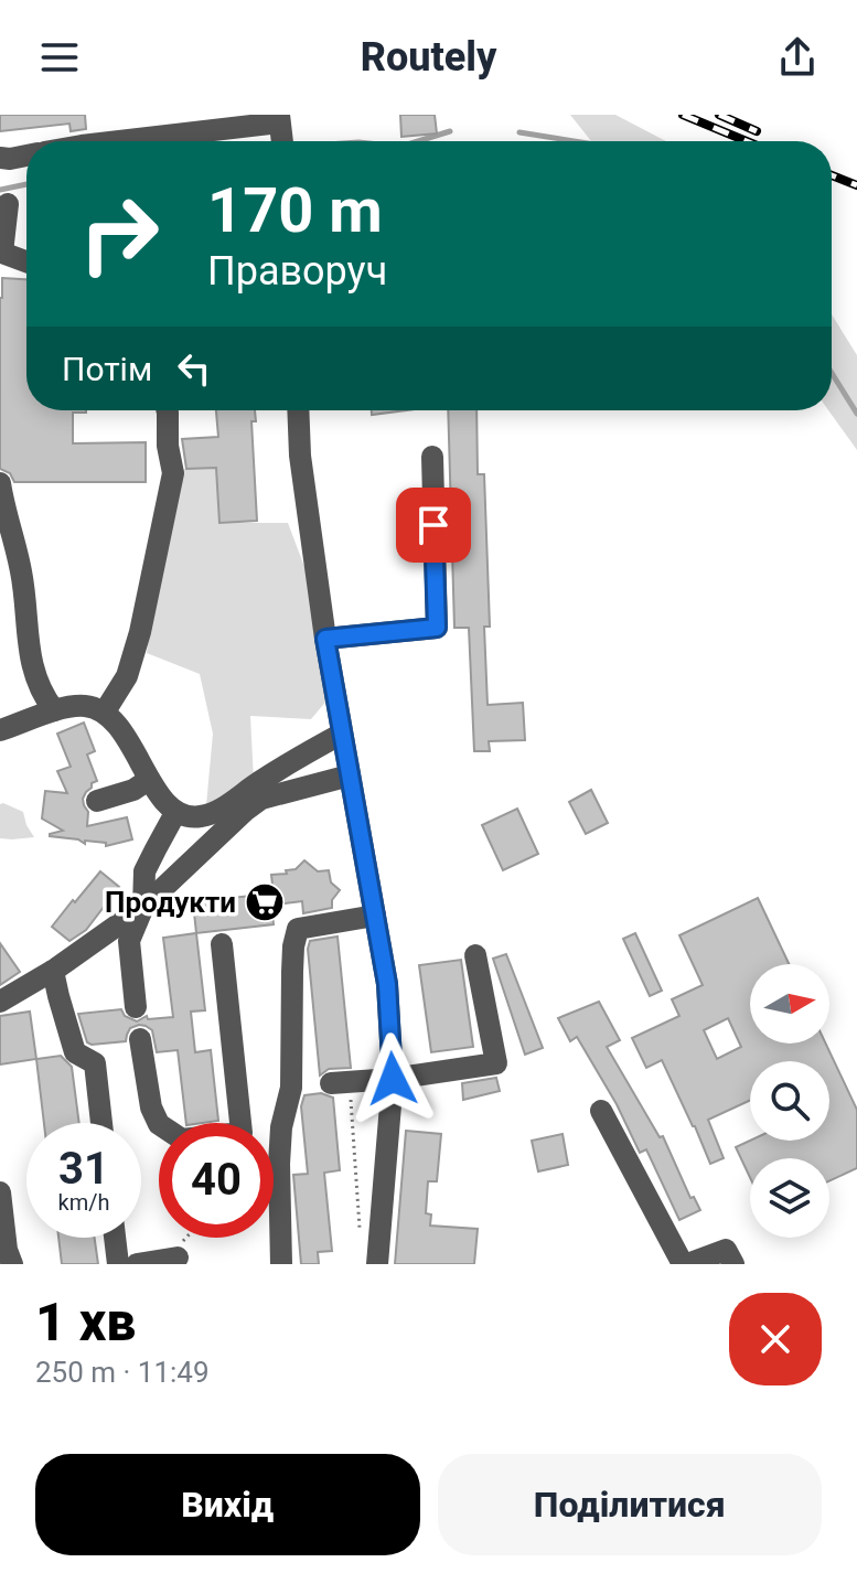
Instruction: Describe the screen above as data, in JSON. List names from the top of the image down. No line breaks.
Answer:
{"places":{"supermarket":["Продукти"]},"north":"right","page":{"header":"Routely","turn":["170 m","Праворуч"],"then":"Потім","speed":"31 km/h","limit":"40","heading":["1 хв","250 m · 11:49"],"buttons":["Вихід","Поділитися"]}}
